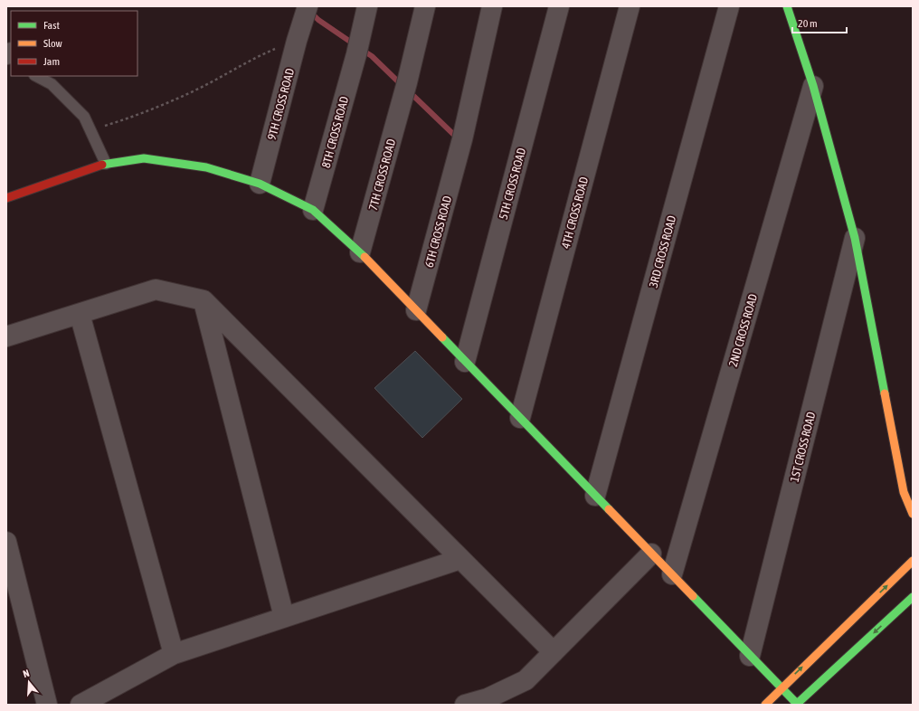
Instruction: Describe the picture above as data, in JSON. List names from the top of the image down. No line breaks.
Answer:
{"streets":{"street":["9TH CROSS ROAD","8TH CROSS ROAD","7TH CROSS ROAD","5TH CROSS ROAD","4TH CROSS ROAD","6TH CROSS ROAD","3RD CROSS ROAD","2ND CROSS ROAD","1ST CROSS ROAD"]},"legend":["Fast","Slow","Jam"],"scale_bar":"20 m","north":"top"}
